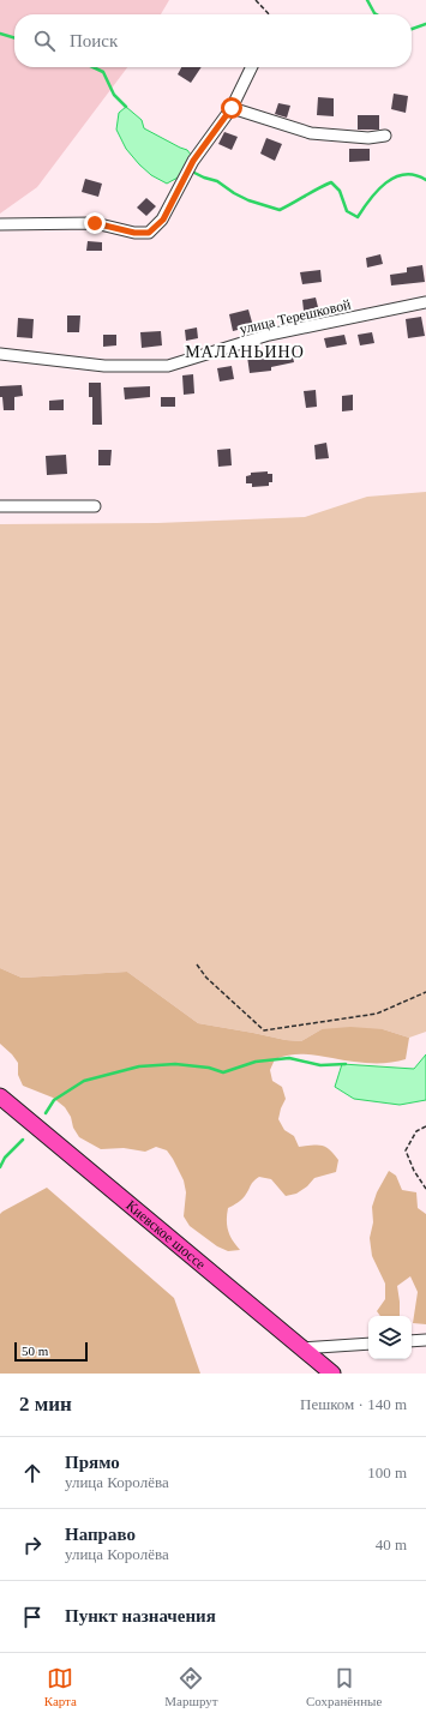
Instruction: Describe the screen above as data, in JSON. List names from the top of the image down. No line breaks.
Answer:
{"streets":{"highway":["Киевское шоссе"],"street":["улица Терешковой"]},"districts":["МАЛАНЬИНО"],"scale_bar":"50 m","page":{"search":"Поиск","scale":"50 m","heading":["2 мин","Пешком · 140 m"],"list":[["Прямо","улица Королёва","100 m"],["Направо","улица Королёва","40 m"],"Пункт назначения"],"nav":["Карта","Маршрут","Сохранённые"]}}
